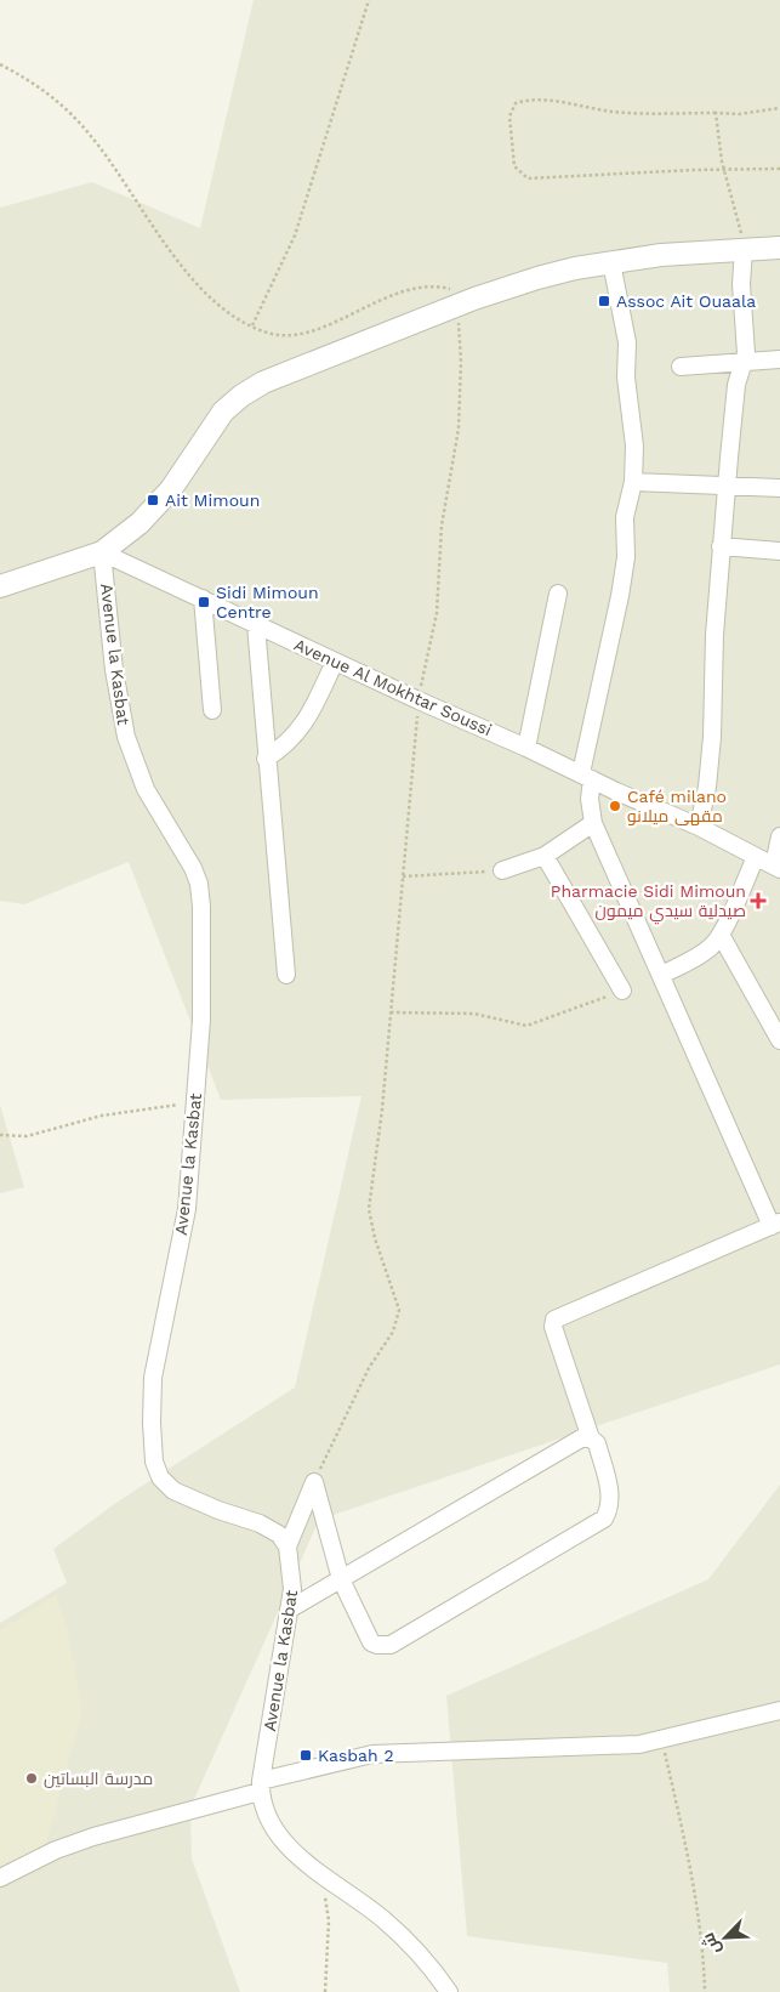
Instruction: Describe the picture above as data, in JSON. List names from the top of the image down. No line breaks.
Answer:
{"streets":{"street":["Avenue la Kasbat","Avenue Al Mokhtar Soussi"]},"crossings":[["Avenue la Kasbat","Avenue Al Mokhtar Soussi"]],"places":{"transit":["Assoc Ait Ouaala","Ait Mimoun","Sidi Mimoun Centre","Kasbah 2"],"other":["Café milano مقهى ميلانو","مدرسة البساتين"],"health":["Pharmacie Sidi Mimoun صيدلية سيدي ميمون"]},"north":"bottom left"}
